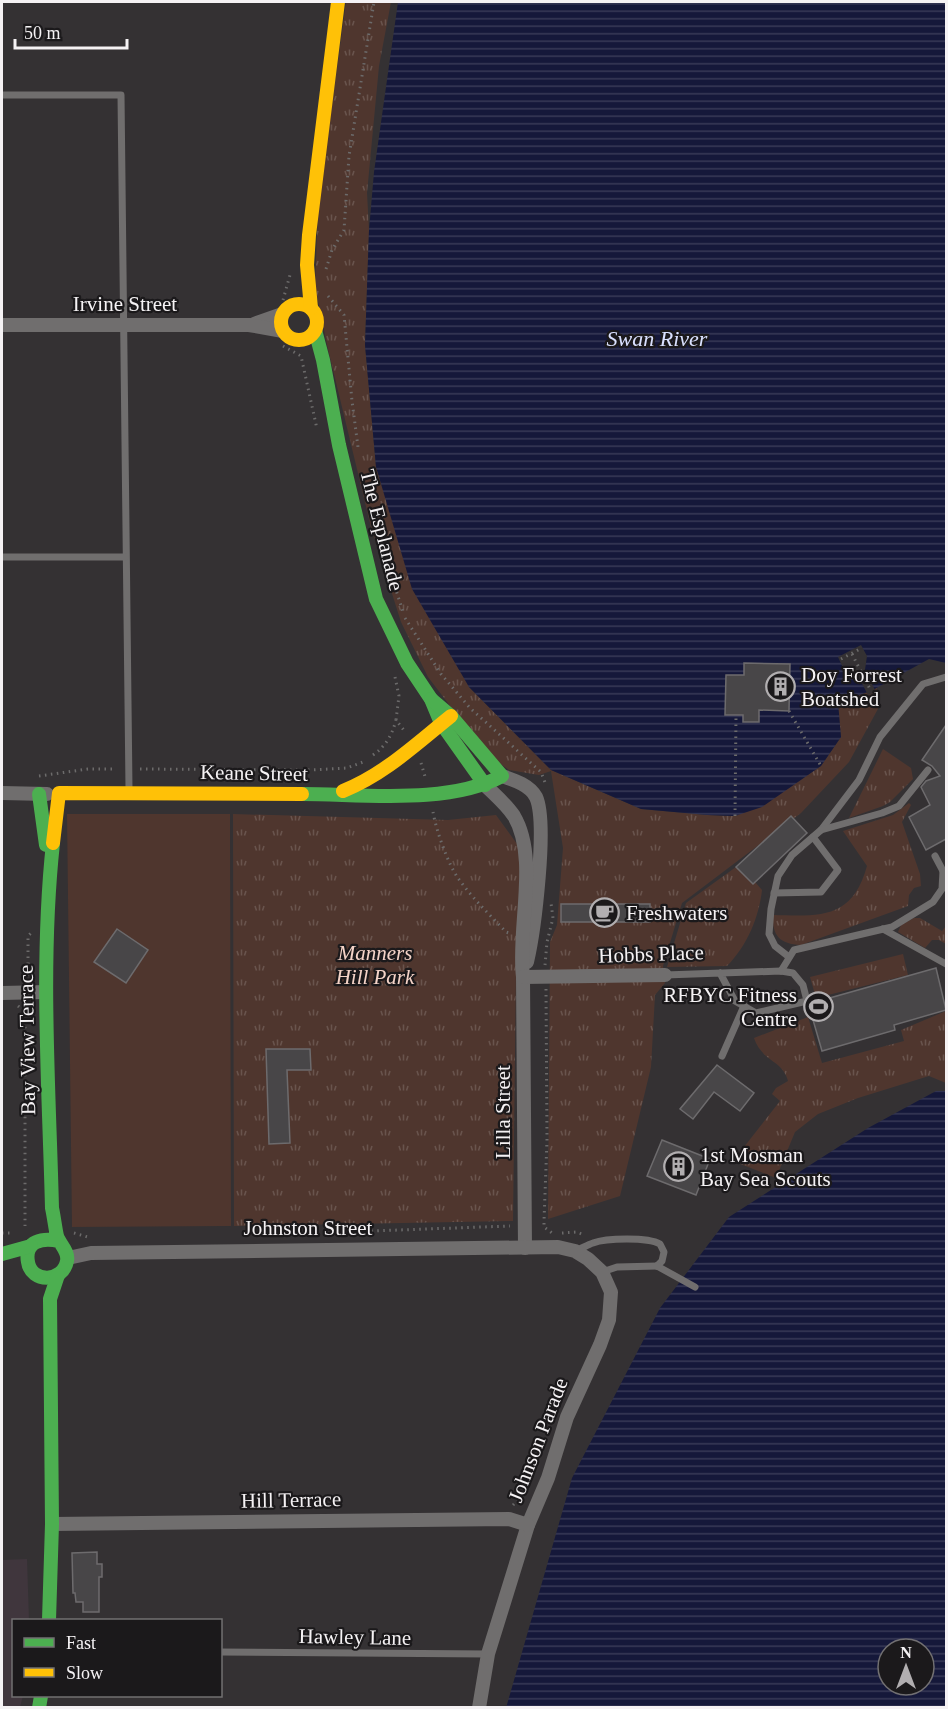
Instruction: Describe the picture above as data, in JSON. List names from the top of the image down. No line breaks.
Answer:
{"streets":{"street":["Irvine Street","The Esplanade","Keane Street","Hobbs Place","Bay View Terrace","Lilla Street","Johnston Street","Johnson Parade","Hill Terrace"],"lane":["Hawley Lane"]},"crossings":[["Irvine Street","The Esplanade"],["The Esplanade","Keane Street"],["The Esplanade","Lilla Street"],["Keane Street","Bay View Terrace"],["Keane Street","Lilla Street"],["Hobbs Place","Lilla Street"],["Bay View Terrace","Johnston Street"],["Lilla Street","Johnston Street"],["Johnson Parade","Hill Terrace"],["Johnson Parade","Hawley Lane"]],"water":["Swan River"],"parks":["Manners Hill Park"],"places":{"building":["Doy Forrest Boatshed","1st Mosman Bay Sea Scouts"],"cafe":["Freshwaters"],"sports":["RFBYC Fitness Centre"]},"legend":["Fast","Slow"],"scale_bar":"50 m","north":"top"}
